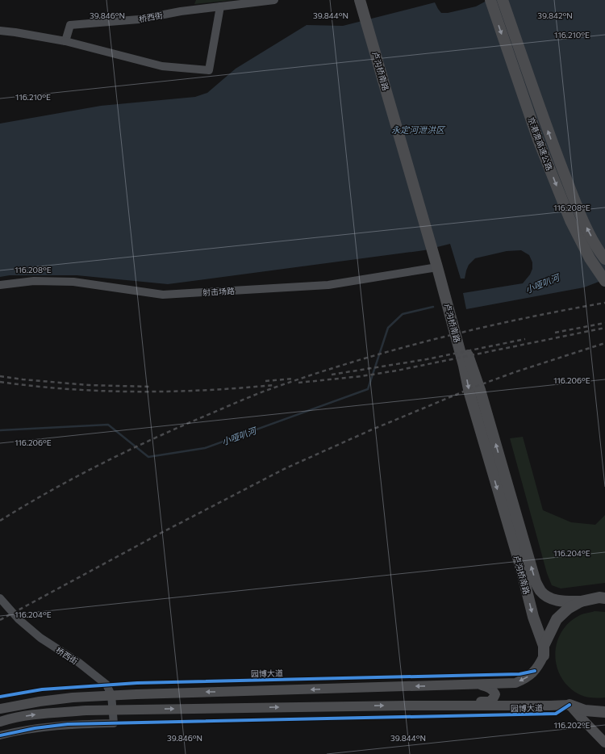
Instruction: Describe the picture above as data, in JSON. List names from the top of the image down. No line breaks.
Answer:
{"streets":{"highway":["卢沟桥南路","京港澳高速公路"],"main road":["园博大道"],"street":["桥西街","射击场路"]},"crossings":[["桥西街","园博大道"],["卢沟桥南路","射击场路"]],"water":["永定河泄洪区","小哑叭河"],"coordinates":["39.846°N","39.844°N","39.842°N","116.210°E","116.208°E","116.206°E","116.204°E","116.202°E"]}
